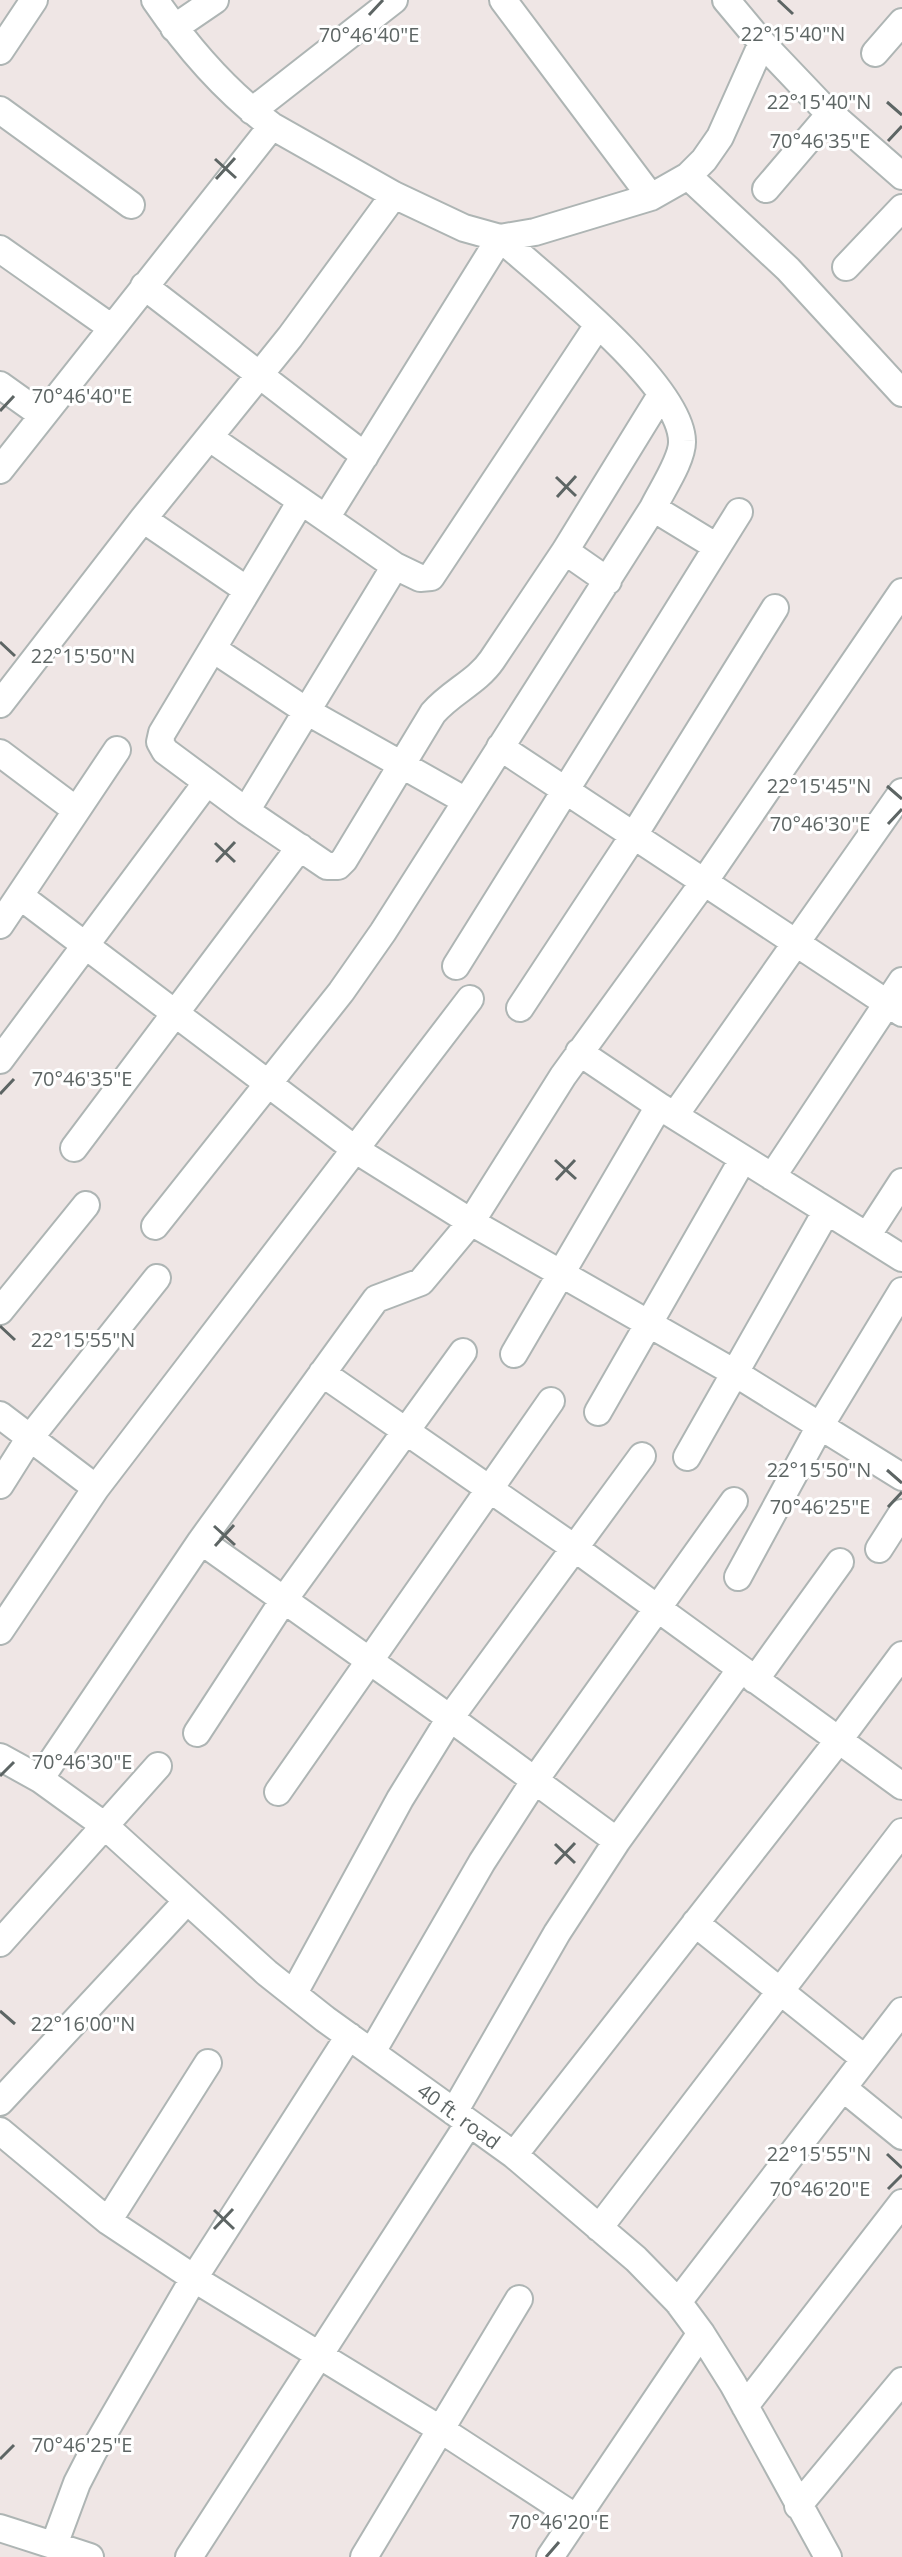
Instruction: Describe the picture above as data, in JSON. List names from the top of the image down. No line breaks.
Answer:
{"streets":{"street":["40 ft. road"]},"coordinates":["22°15'40\"N","70°46'40\"E","70°46'35\"E","22°15'50\"N","22°15'45\"N","70°46'30\"E","22°15'55\"N","70°46'25\"E","22°16'00\"N","70°46'20\"E"]}
